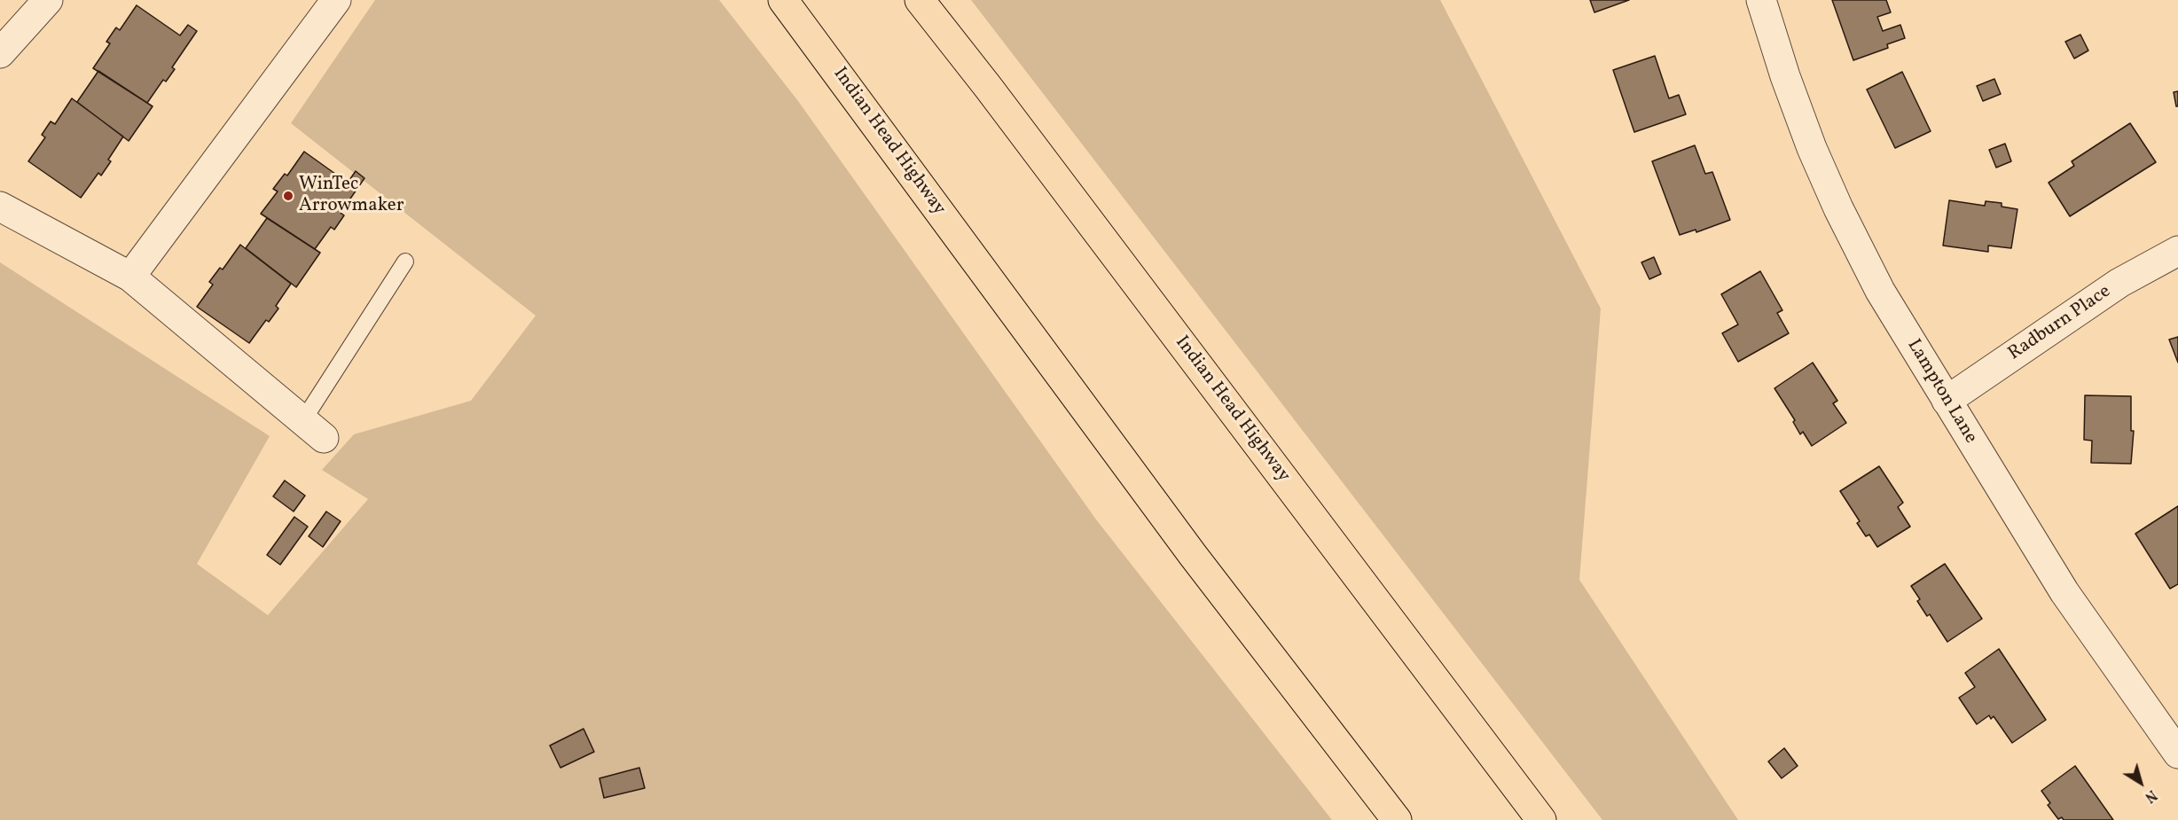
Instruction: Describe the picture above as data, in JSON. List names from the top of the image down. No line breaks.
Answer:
{"streets":{"highway":["Indian Head Highway"],"street":["Radburn Place","Lampton Lane"]},"crossings":[["Radburn Place","Lampton Lane"]],"places":["WinTec Arrowmaker"],"north":"bottom right"}
